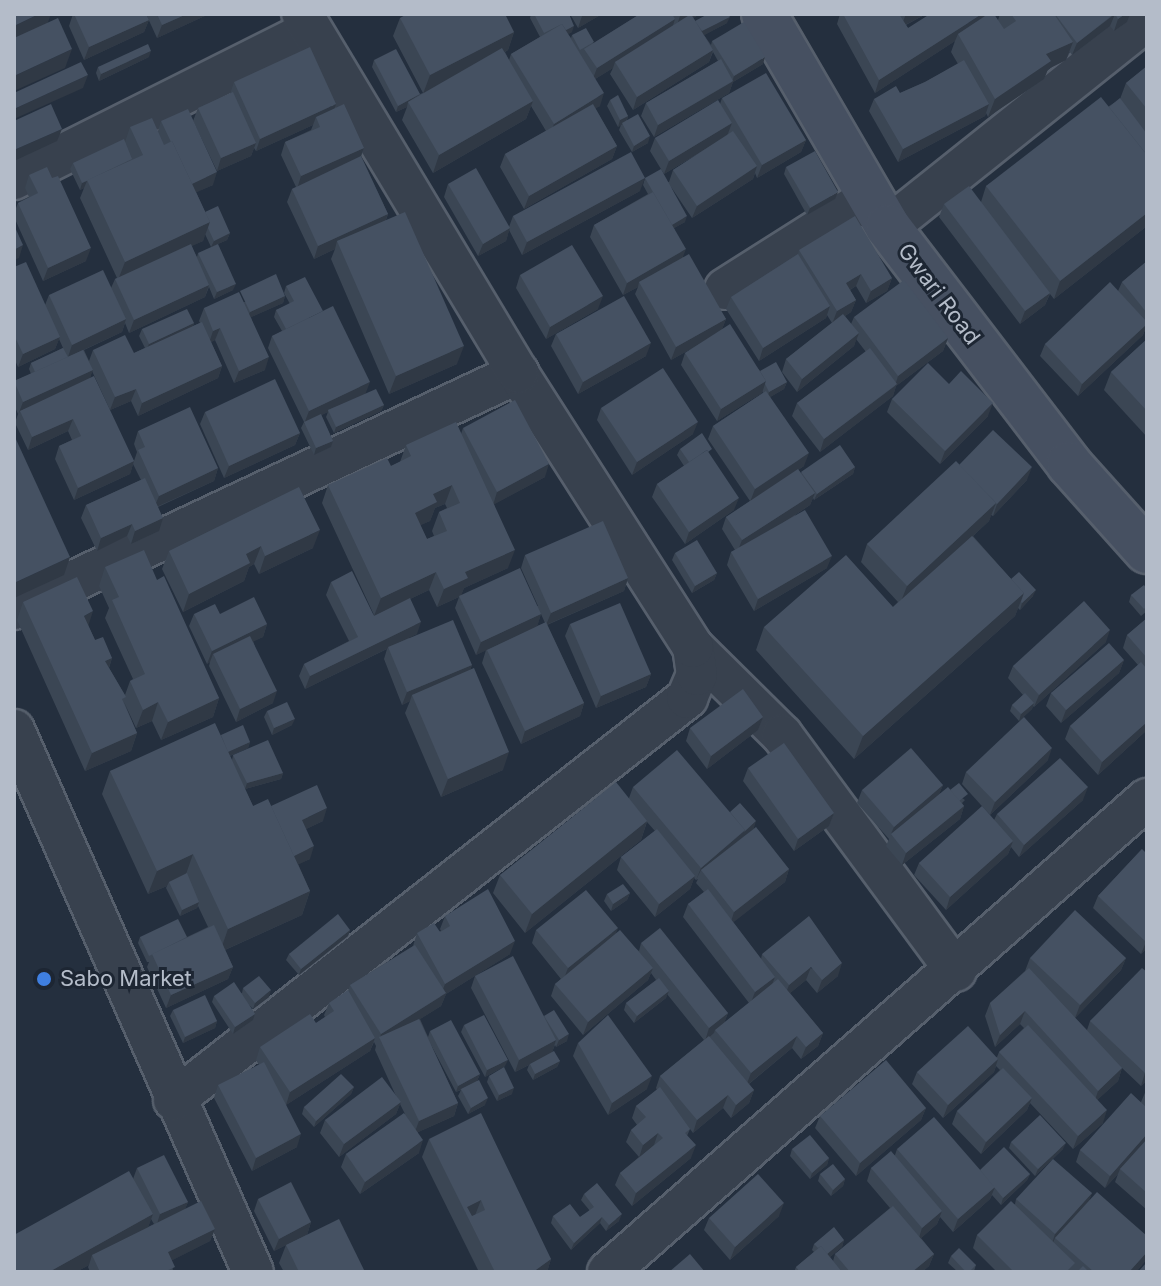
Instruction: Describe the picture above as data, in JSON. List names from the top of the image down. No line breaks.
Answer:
{"streets":{"street":["Gwari Road"]},"places":["Sabo Market"]}
